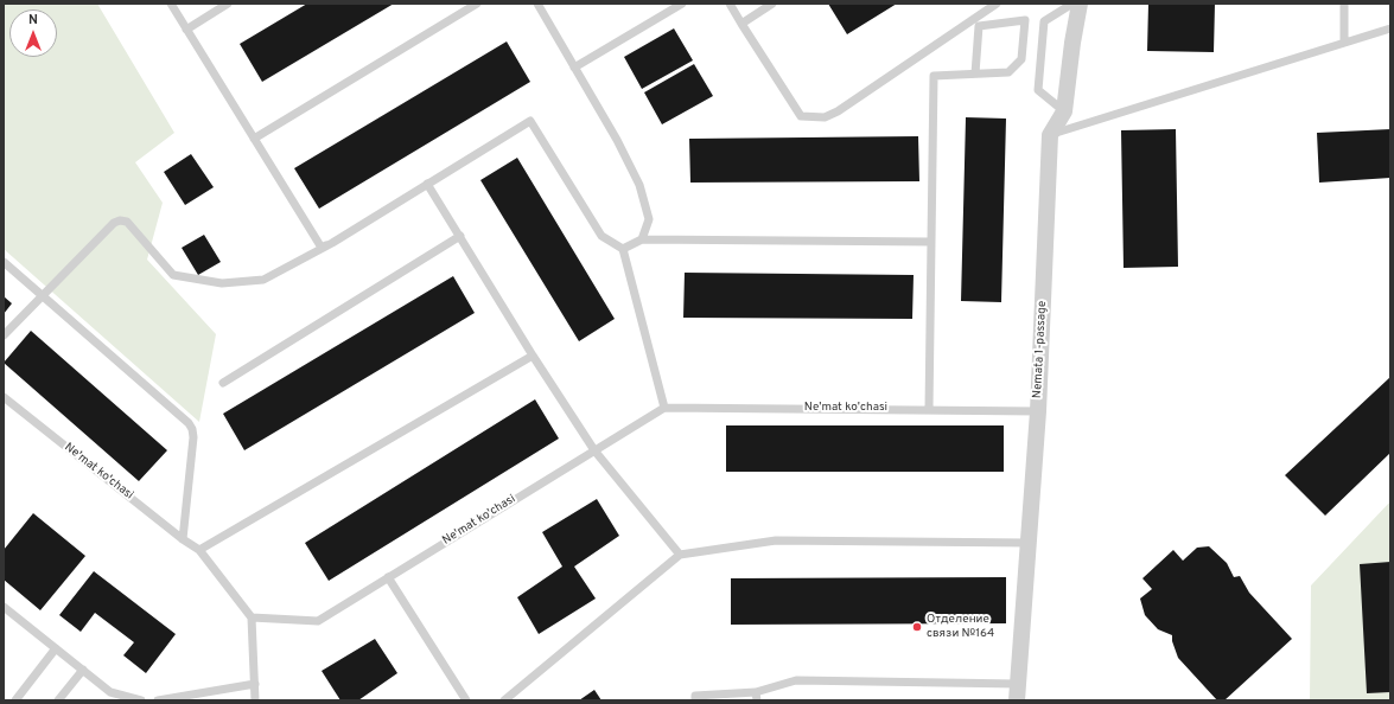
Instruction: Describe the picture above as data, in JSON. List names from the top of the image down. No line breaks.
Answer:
{"streets":{"street":["Nemata 1-passage"],"lane":["Ne'mat ko'chasi"]},"crossings":[["Nemata 1-passage","Ne'mat ko'chasi"]],"places":["Отделение связи №164"],"north":"top"}
